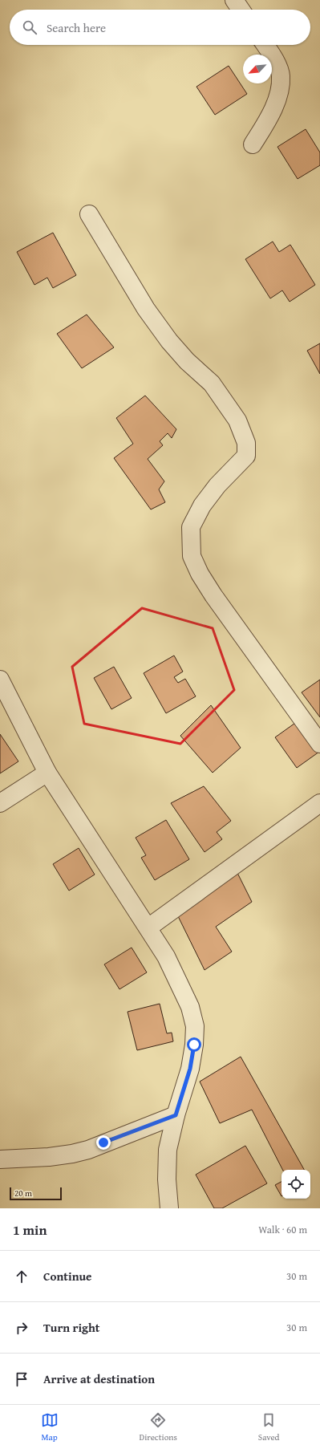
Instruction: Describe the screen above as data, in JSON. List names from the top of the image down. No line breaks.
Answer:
{"scale_bar":"20 m","north":"bottom left","page":{"search":"Search here","scale":"20 m","heading":["1 min","Walk · 60 m"],"list":[["Continue","30 m"],["Turn right","30 m"],"Arrive at destination"],"nav":["Map","Directions","Saved"]}}
